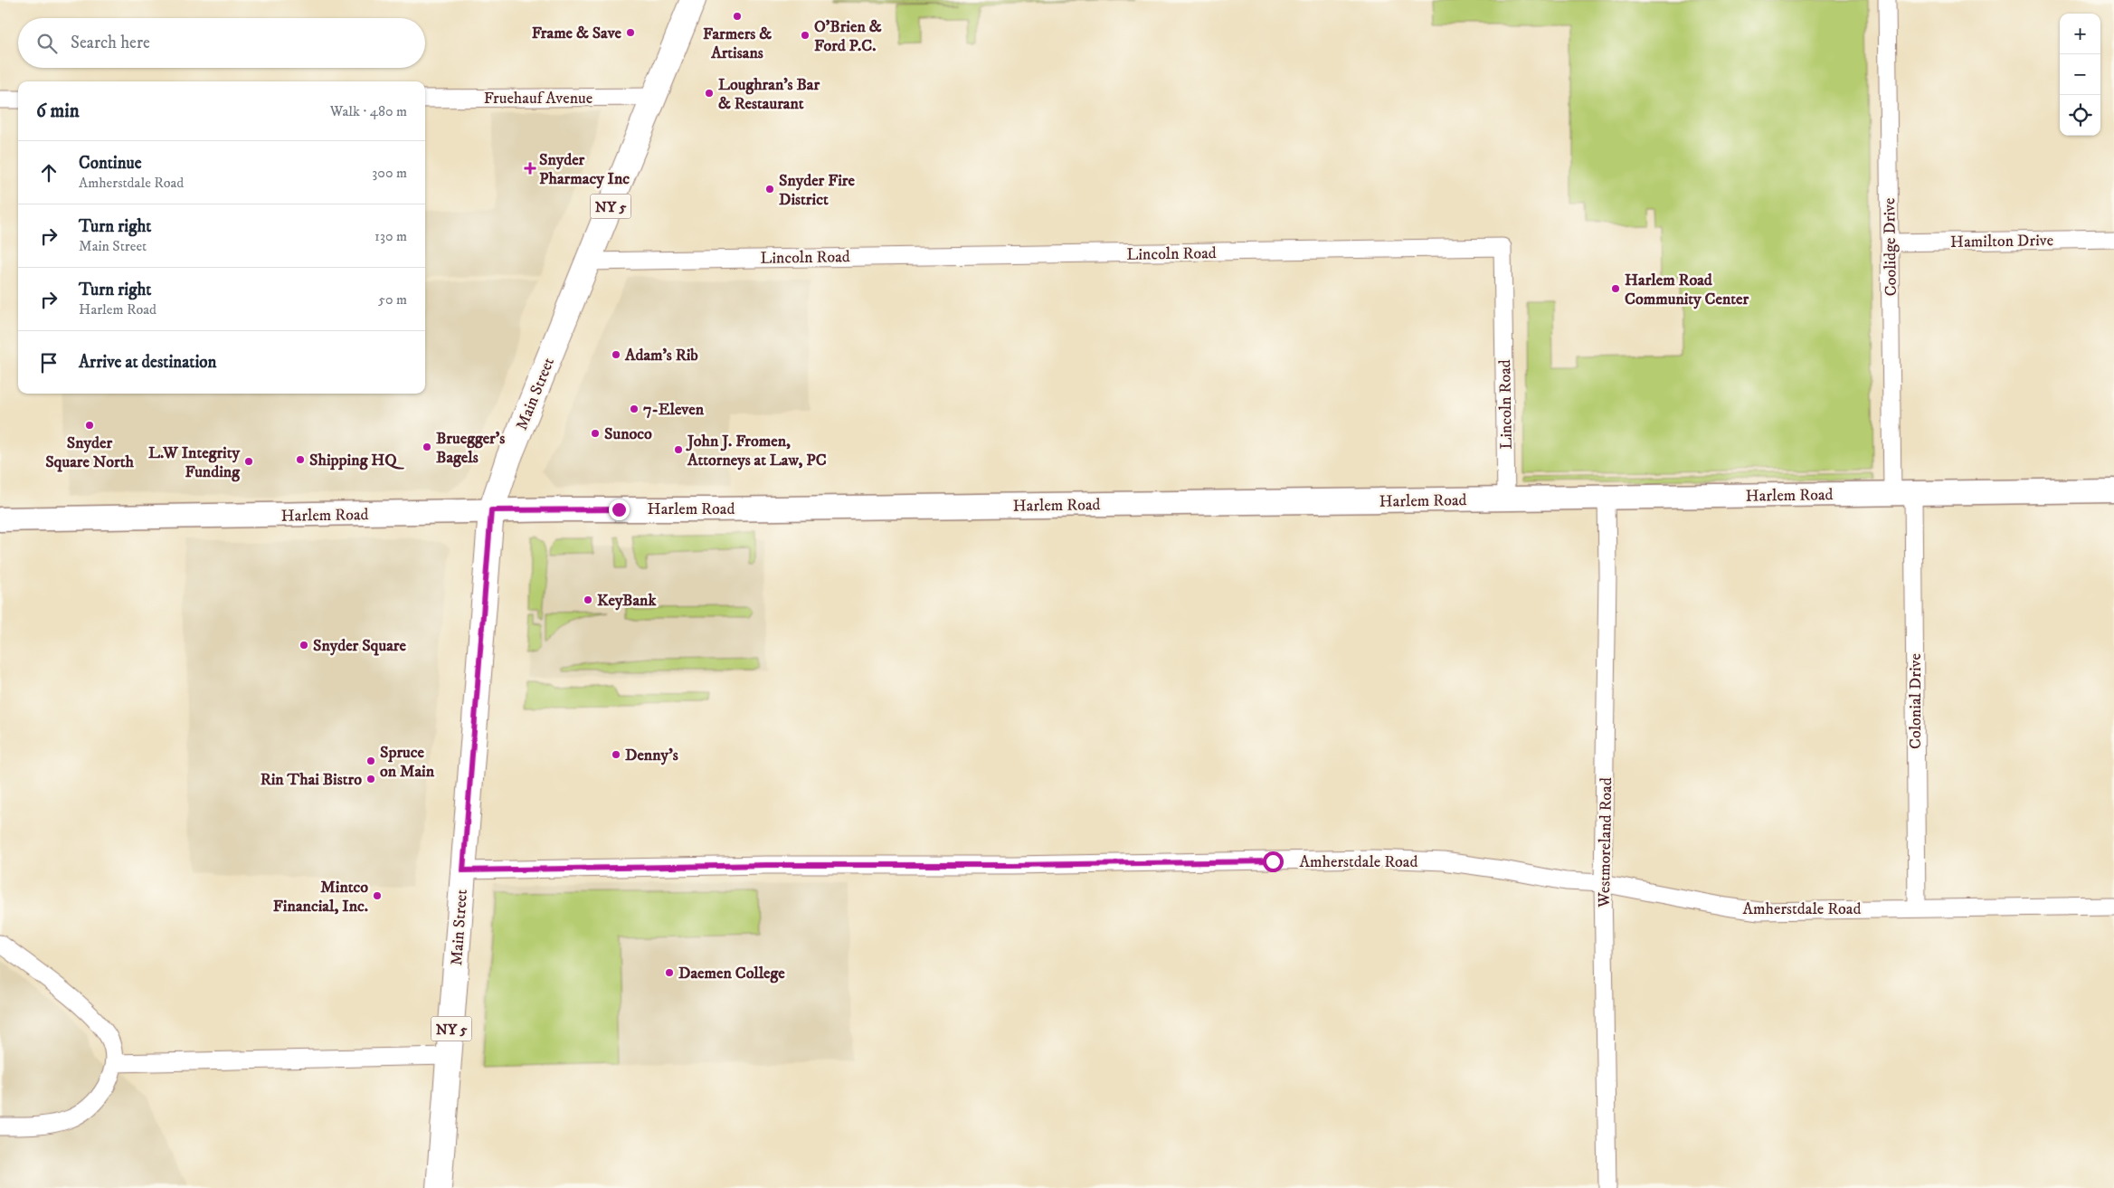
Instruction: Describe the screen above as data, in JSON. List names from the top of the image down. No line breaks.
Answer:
{"streets":{"main road":["NY 5","Main Street","Harlem Road"],"street":["Fruehauf Avenue","Hamilton Drive","Coolidge Drive","Lincoln Road","Colonial Drive","Westmoreland Road","Amherstdale Road"]},"crossings":[["Fruehauf Avenue","Main Street"],["Hamilton Drive","Coolidge Drive"],["Coolidge Drive","Harlem Road"],["Coolidge Drive","Colonial Drive"],["Lincoln Road","Main Street"],["Lincoln Road","Harlem Road"],["Main Street","Harlem Road"],["Main Street","Amherstdale Road"],["Harlem Road","Colonial Drive"],["Harlem Road","Westmoreland Road"],["Colonial Drive","Amherstdale Road"],["Westmoreland Road","Amherstdale Road"]],"places":{"other":["Farmers & Artisans","Frame & Save","O'Brien & Ford P.C.","Loughran's Bar & Restaurant","Snyder Fire District","Harlem Road Community Center","Adam's Rib","7-Eleven","Snyder Square North","Sunoco","Bruegger's Bagels","John J. Fromen, Attorneys at Law, PC","Shipping HQ","L.W Integrity Funding","KeyBank","Snyder Square","Denny's","Spruce on Main","Rin Thai Bistro","Mintco Financial, Inc.","Daemen College"],"health":["Snyder Pharmacy Inc"]},"page":{"map_buttons":["+","−"],"search":"Search here","heading":["6 min","Walk · 480 m"],"list":[["Continue","Amherstdale Road","300 m"],["Turn right","Main Street","130 m"],["Turn right","Harlem Road","50 m"],"Arrive at destination"]}}
